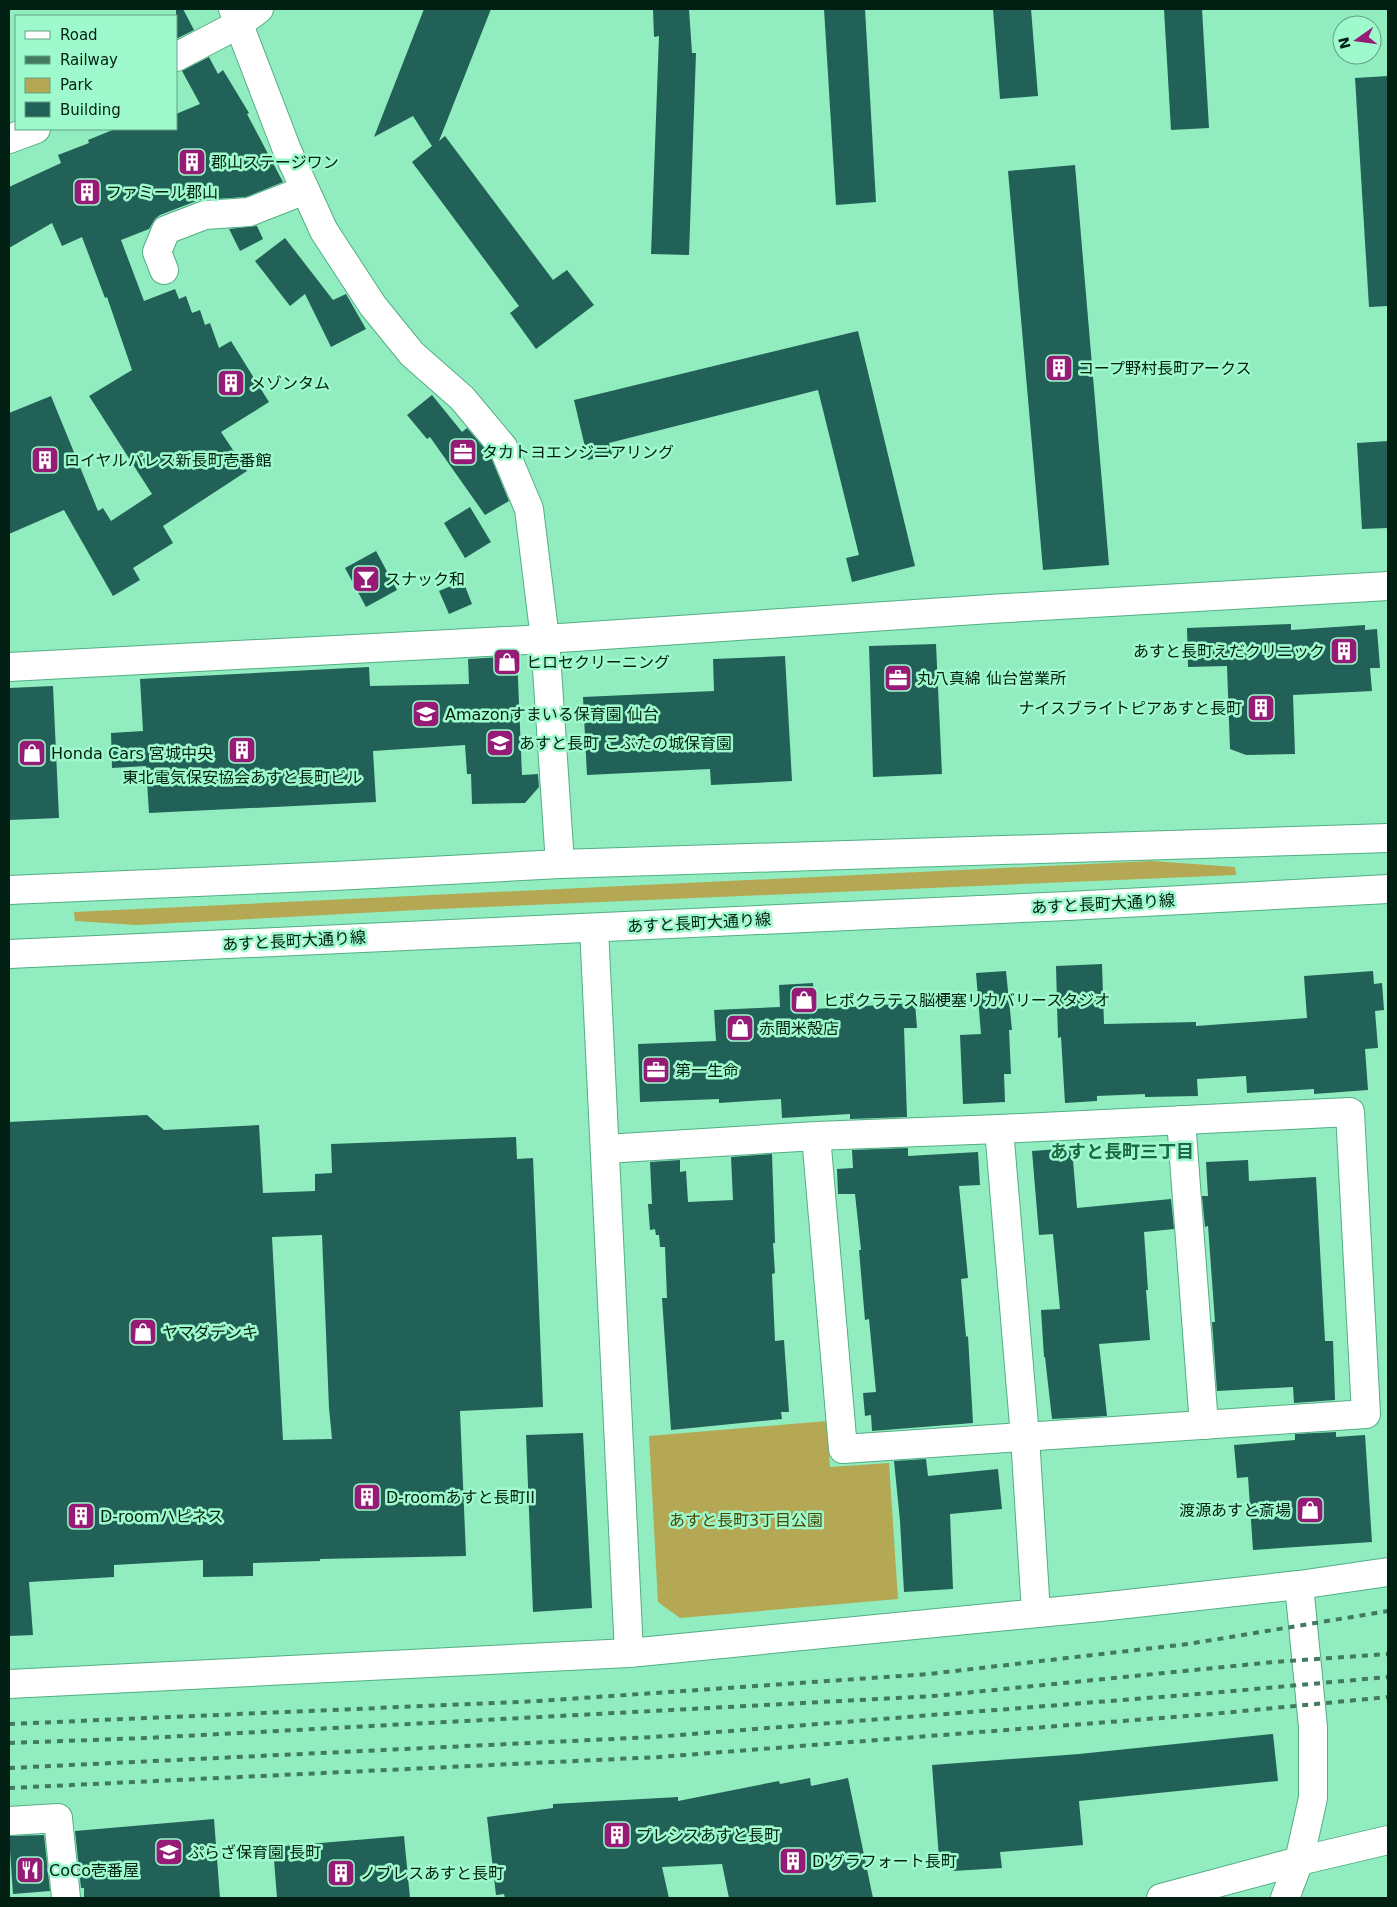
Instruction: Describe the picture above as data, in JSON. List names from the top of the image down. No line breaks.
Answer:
{"streets":{"street":["あすと長町大通り線"]},"districts":["あすと長町三丁目"],"parks":["あすと長町3丁目公園"],"places":{"building":["郡山ステージワン","ファミール郡山","コープ野村長町アークス","メゾンタム","ロイヤルパレス新長町壱番館","あすと長町えだクリニック","ナイスブライトピアあすと長町","東北電気保安協会あすと長町ビル","D-roomあすと長町II","D-roomハピネス","プレシスあすと長町","D'グラフォート長町","ノブレスあすと長町"],"office":["タカトヨエンジニアリング","丸八真綿 仙台営業所","第一生命"],"bar":["スナック和"],"shop":["ヒロセクリーニング","Honda Cars 宮城中央","ヒポクラテス脳梗塞リカバリースタジオ","赤間米殻店","ヤマダデンキ","渡源あすと斎場"],"school or university":["Amazonすまいる保育園 仙台","あすと長町 こぶたの城保育園","ぷらざ保育園 長町"],"restaurant":["CoCo壱番屋"]},"legend":["Road","Railway","Park","Building"],"north":"left"}
